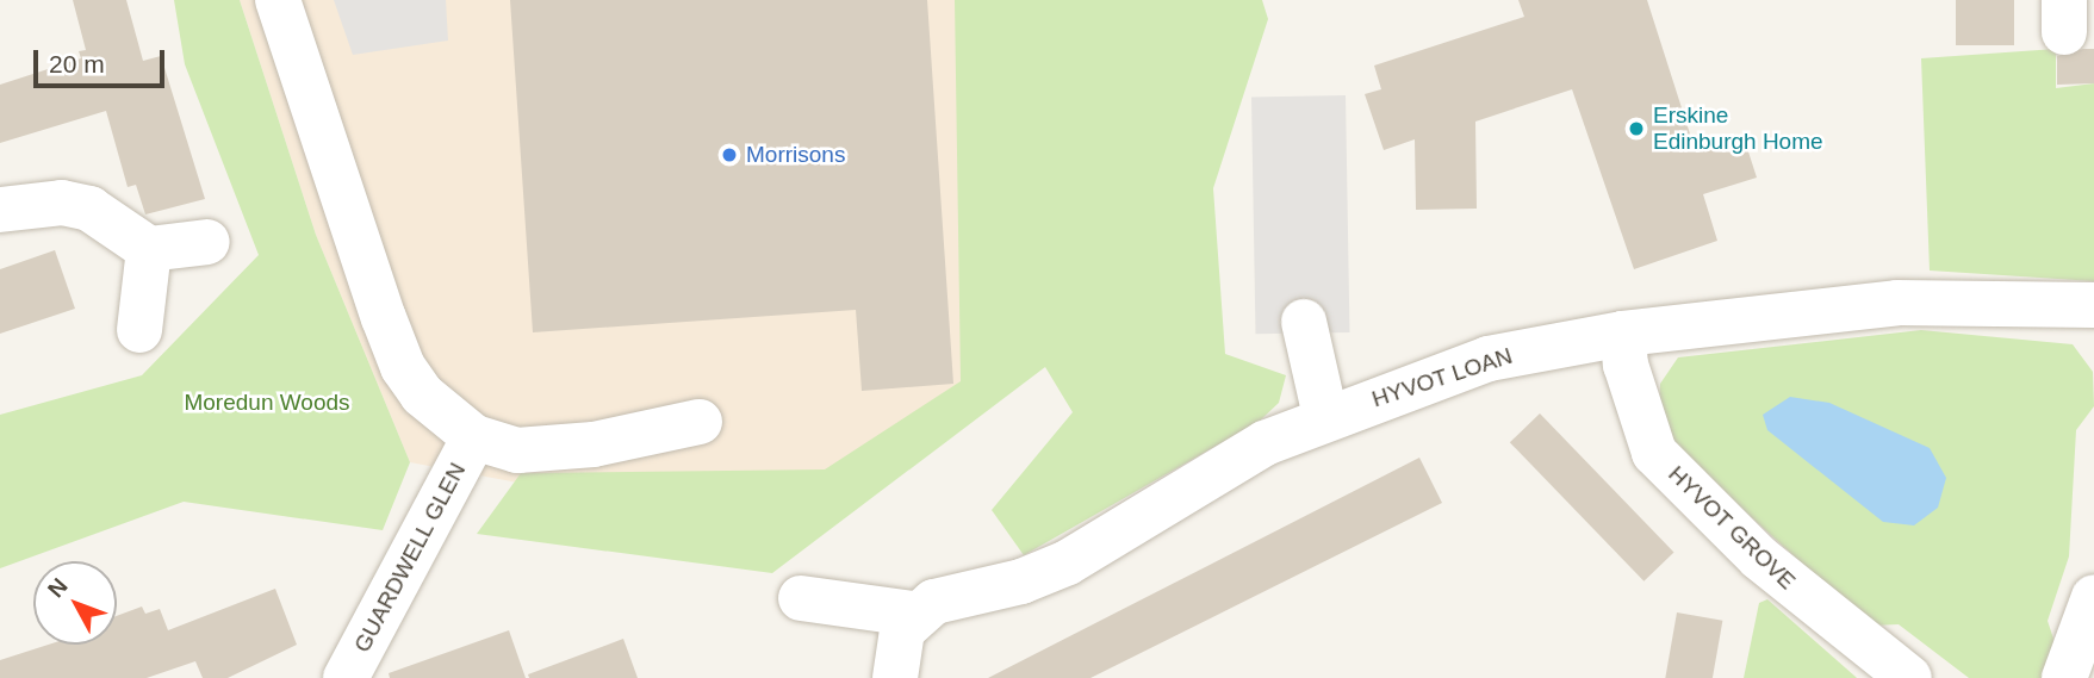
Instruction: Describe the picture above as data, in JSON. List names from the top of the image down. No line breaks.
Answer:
{"streets":{"street":["HYVOT LOAN","HYVOT GROVE","GUARDWELL GLEN"]},"crossings":[["HYVOT LOAN","HYVOT GROVE"]],"parks":["Moredun Woods"],"places":["Erskine Edinburgh Home","Morrisons"],"scale_bar":"20 m","north":"top left"}
